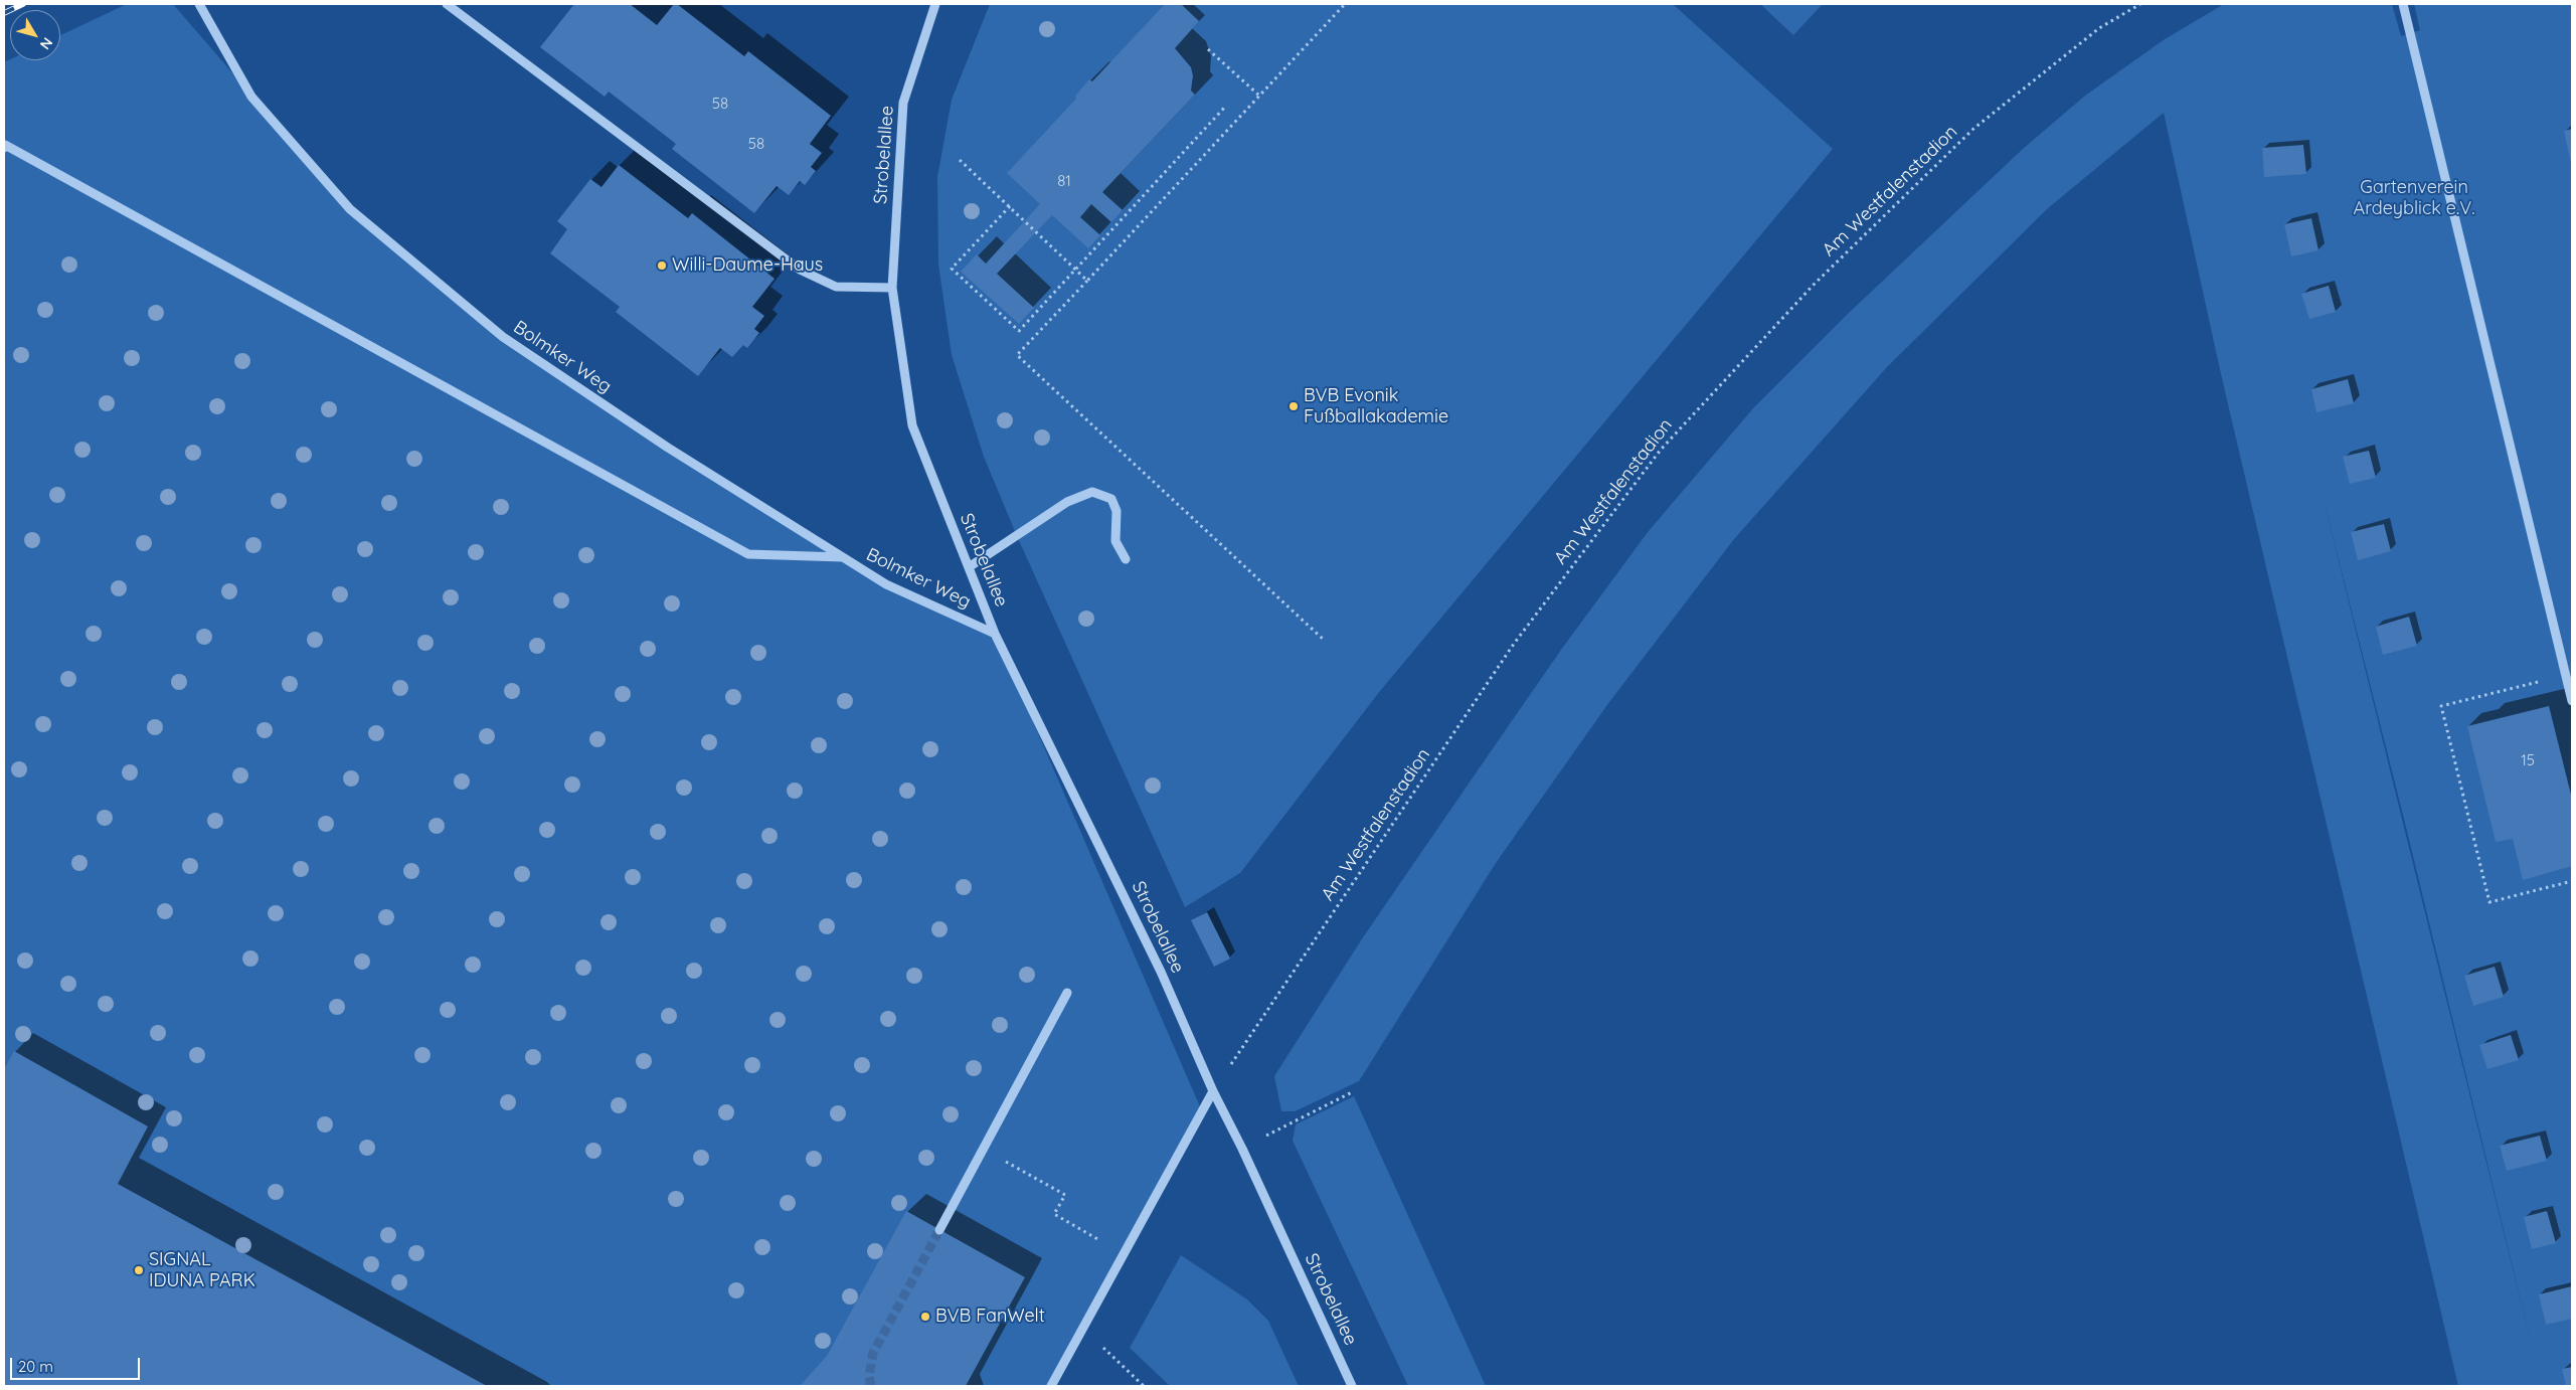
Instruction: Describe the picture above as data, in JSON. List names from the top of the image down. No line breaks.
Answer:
{"streets":{"street":["Strobelallee","Bolmker Weg"],"path":["Am Westfalenstadion"]},"crossings":[["Strobelallee","Am Westfalenstadion"],["Strobelallee","Bolmker Weg"]],"parks":["Gartenverein Ardeyblick e.V."],"places":["Willi-Daume-Haus","BVB Evonik Fußballakademie","SIGNAL IDUNA PARK","BVB FanWelt"],"house_numbers":["58","58","81","15"],"scale_bar":"20 m","north":"bottom right"}
